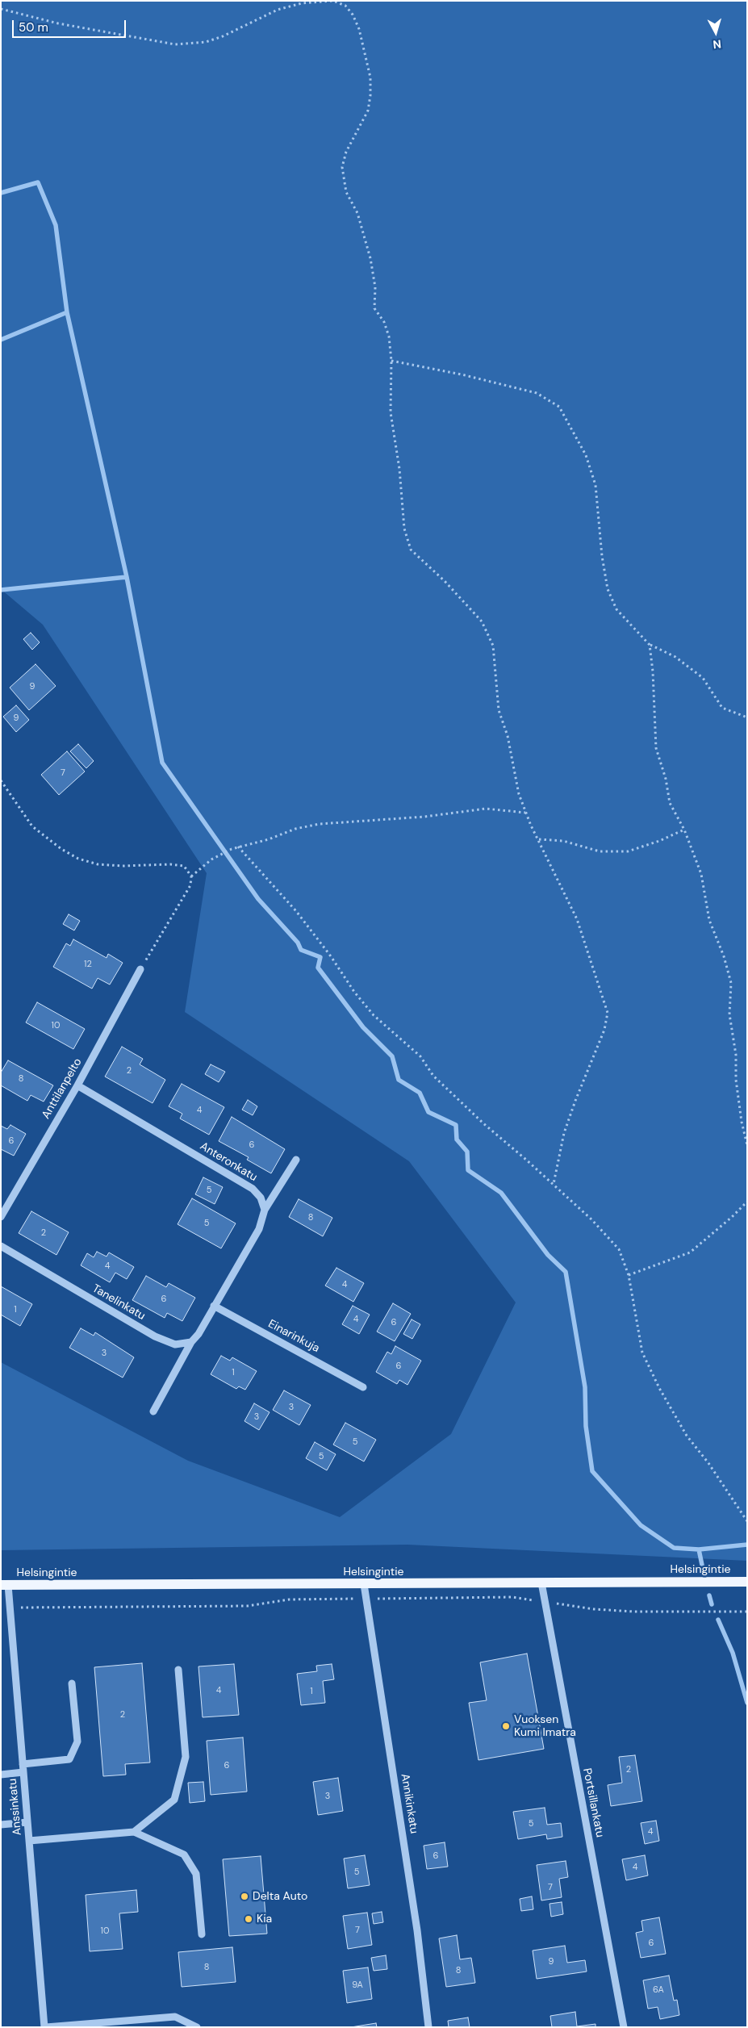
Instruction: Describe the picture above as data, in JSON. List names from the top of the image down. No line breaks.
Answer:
{"streets":{"main road":["Helsingintie"],"street":["Anttilanpelto","Anteronkatu","Tanelinkatu","Einarinkuja","Portsillankatu","Annikinkatu","Anssinkatu"]},"crossings":[["Anttilanpelto","Anteronkatu"],["Helsingintie","Portsillankatu"],["Helsingintie","Annikinkatu"],["Helsingintie","Anssinkatu"]],"places":["Vuoksen Kumi Imatra","Delta Auto","Kia"],"house_numbers":["9","9","7","12","10","2","8","4","6","6","5","8","5","2","4","4","6","1","4","6","3","6","1","3","3","5","5","4","1","2","6","2","3","5","4","6","4","5","7","7","10","6","9","8","8","9A","6A"],"scale_bar":"50 m","north":"bottom"}
